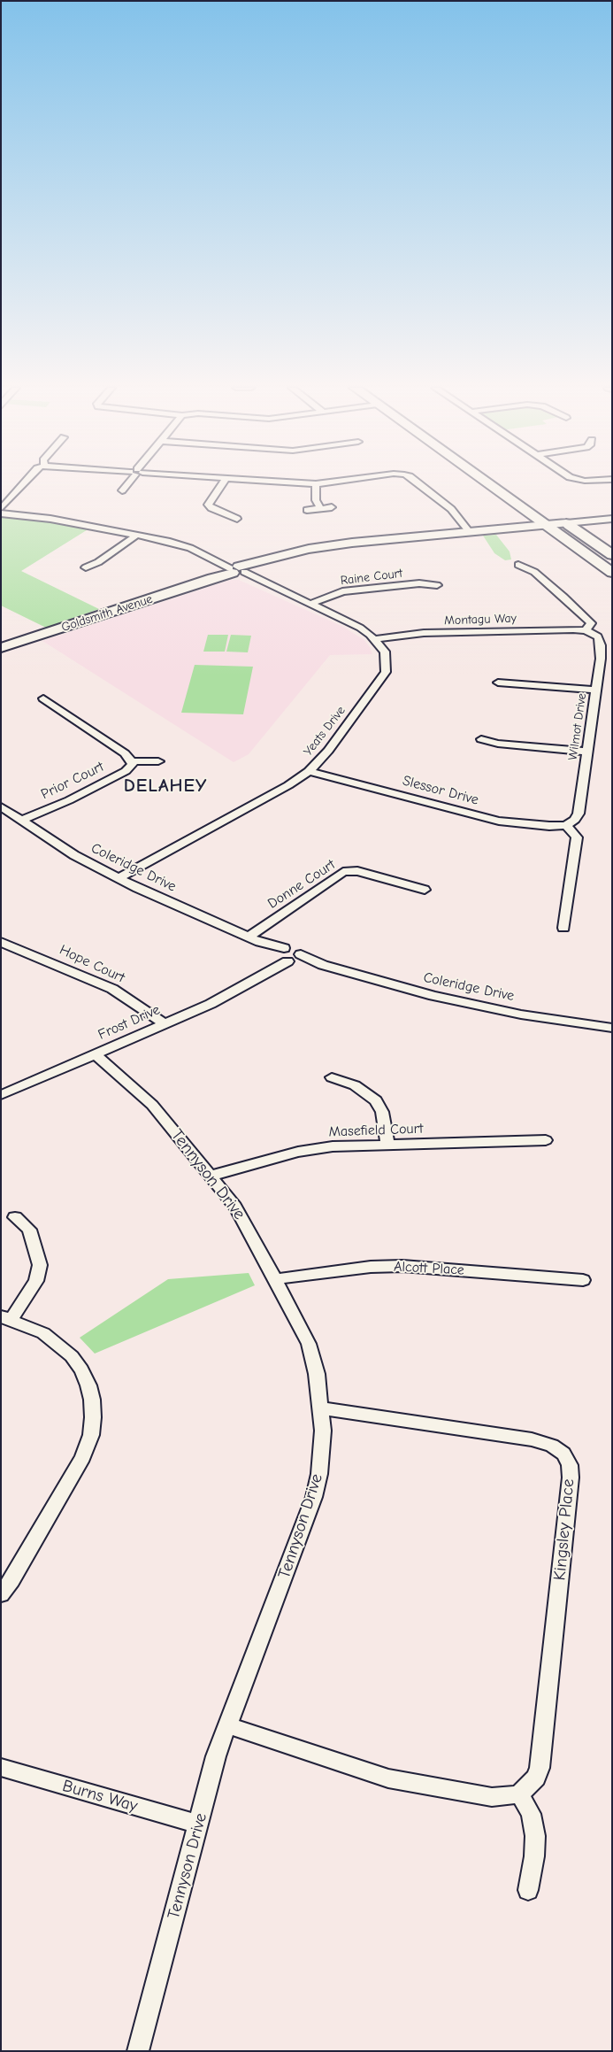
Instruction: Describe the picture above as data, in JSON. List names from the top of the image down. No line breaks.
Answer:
{"streets":{"street":["Raine Court","Goldsmith Avenue","Montagu Way","Wilmot Drive","Yeats Drive","Prior Court","Slessor Drive","Coleridge Drive","Donne Court","Hope Court","Frost Drive","Masefield Court","Tennyson Drive","Alcott Place","Kingsley Place","Burns Way"]},"crossings":[["Raine Court","Yeats Drive"],["Goldsmith Avenue","Yeats Drive"],["Montagu Way","Wilmot Drive"],["Montagu Way","Yeats Drive"],["Wilmot Drive","Slessor Drive"],["Yeats Drive","Slessor Drive"],["Yeats Drive","Coleridge Drive"],["Prior Court","Coleridge Drive"],["Coleridge Drive","Donne Court"],["Coleridge Drive","Frost Drive"],["Hope Court","Frost Drive"],["Frost Drive","Tennyson Drive"],["Masefield Court","Tennyson Drive"],["Tennyson Drive","Alcott Place"],["Tennyson Drive","Kingsley Place"],["Tennyson Drive","Burns Way"]],"districts":["DELAHEY"]}
